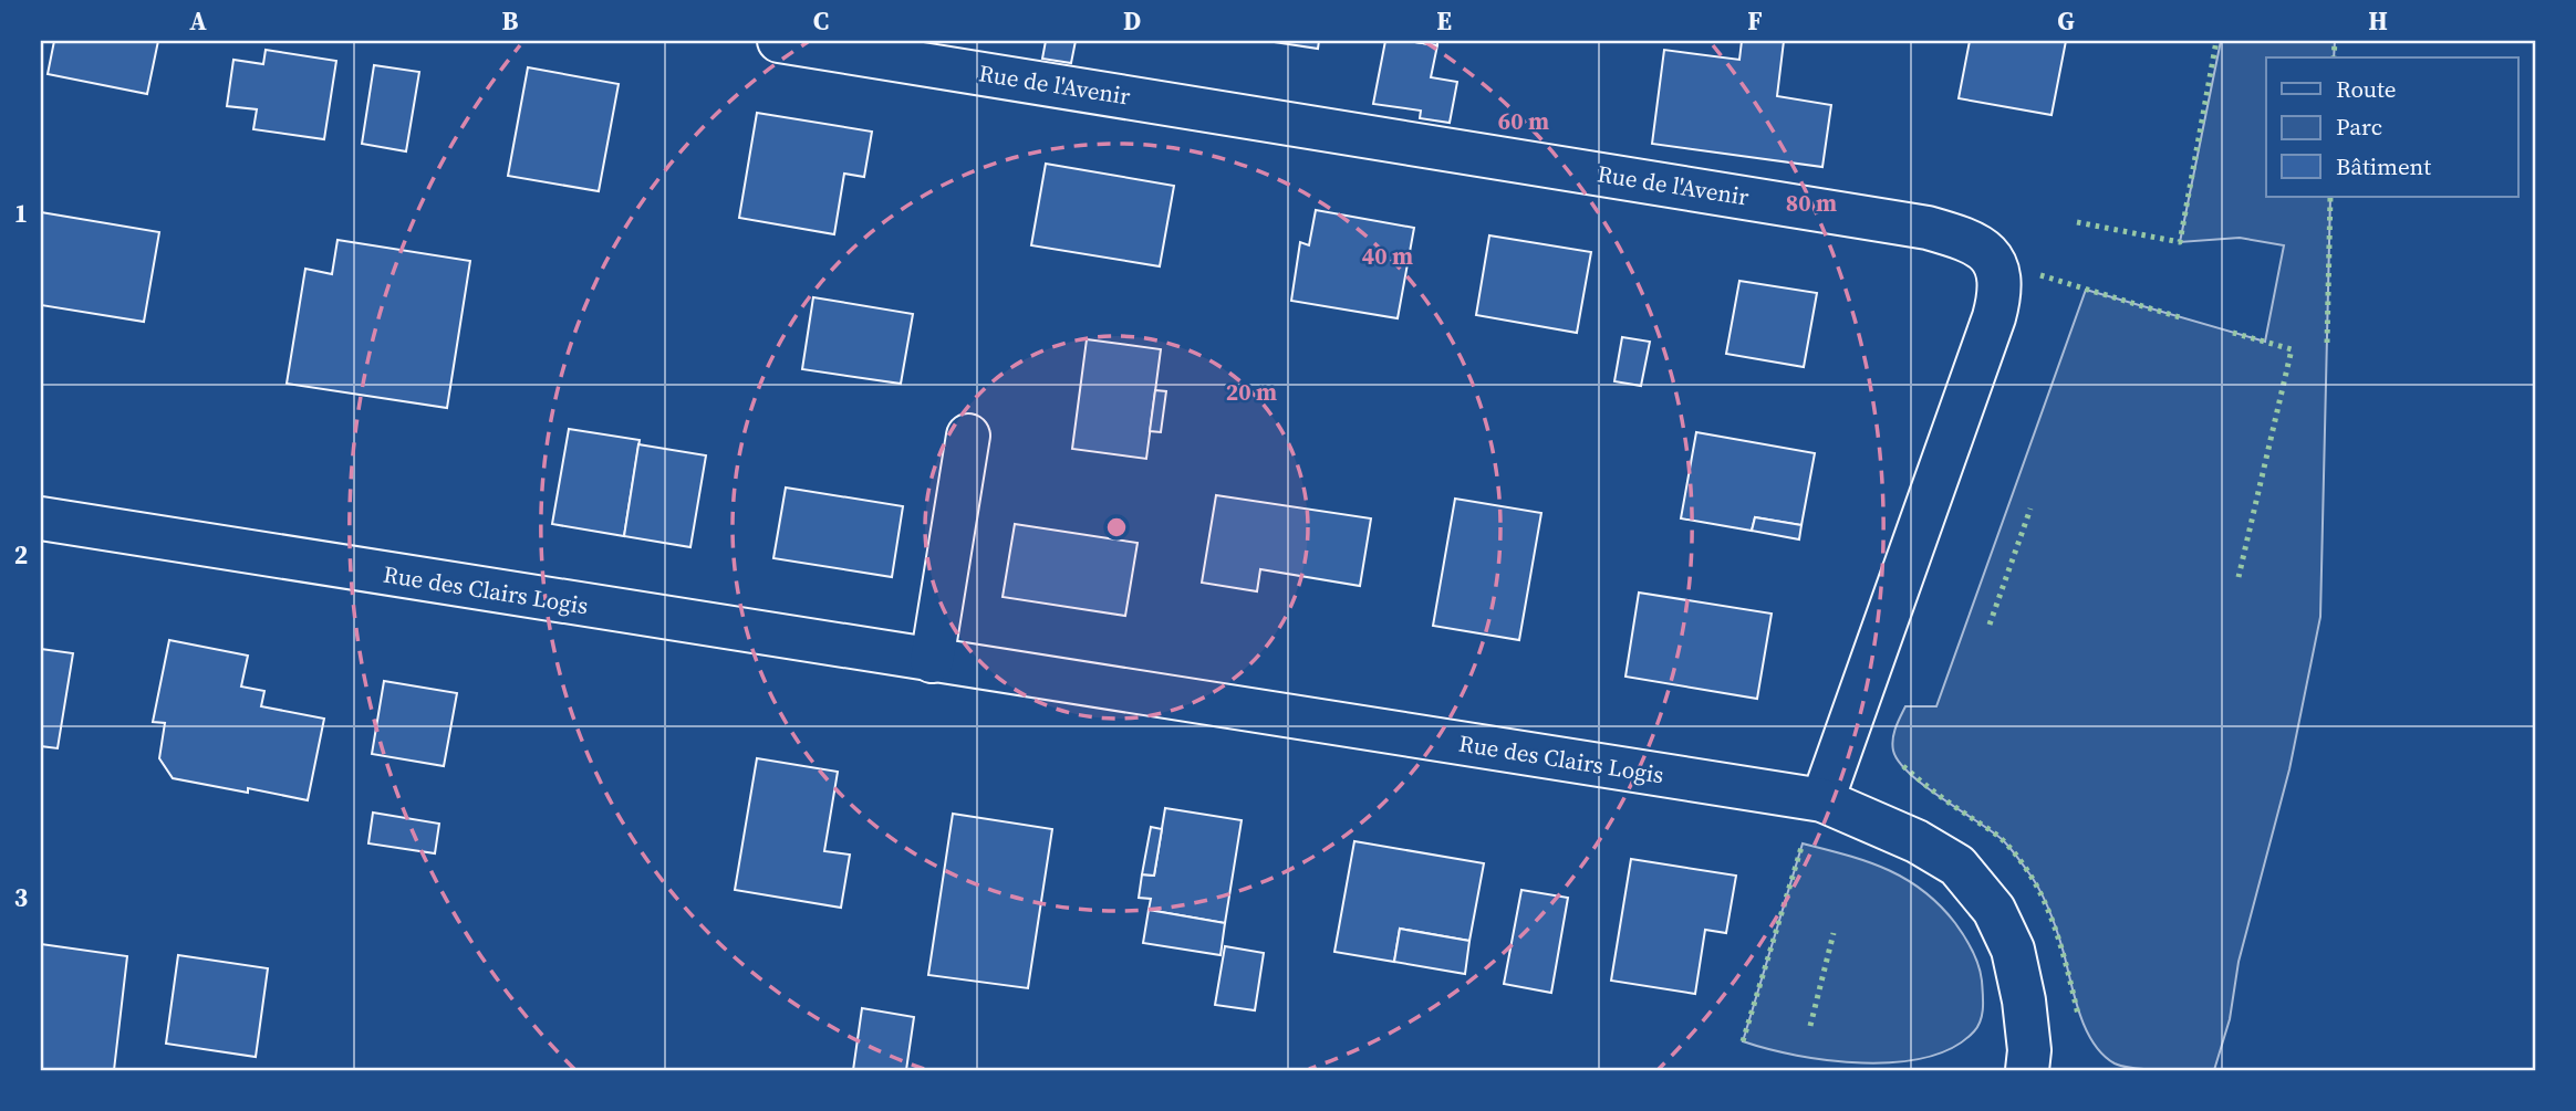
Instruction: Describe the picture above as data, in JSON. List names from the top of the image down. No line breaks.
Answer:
{"streets":{"street":["Rue de l'Avenir","Rue des Clairs Logis"]},"crossings":[["Rue de l'Avenir","Rue des Clairs Logis"]],"legend":["Route","Parc","Bâtiment"],"grid":{"columns":["A","B","C","D","E","F","G","H"],"rows":["1","2","3"]},"rings":["60 m","80 m","40 m","20 m"]}
